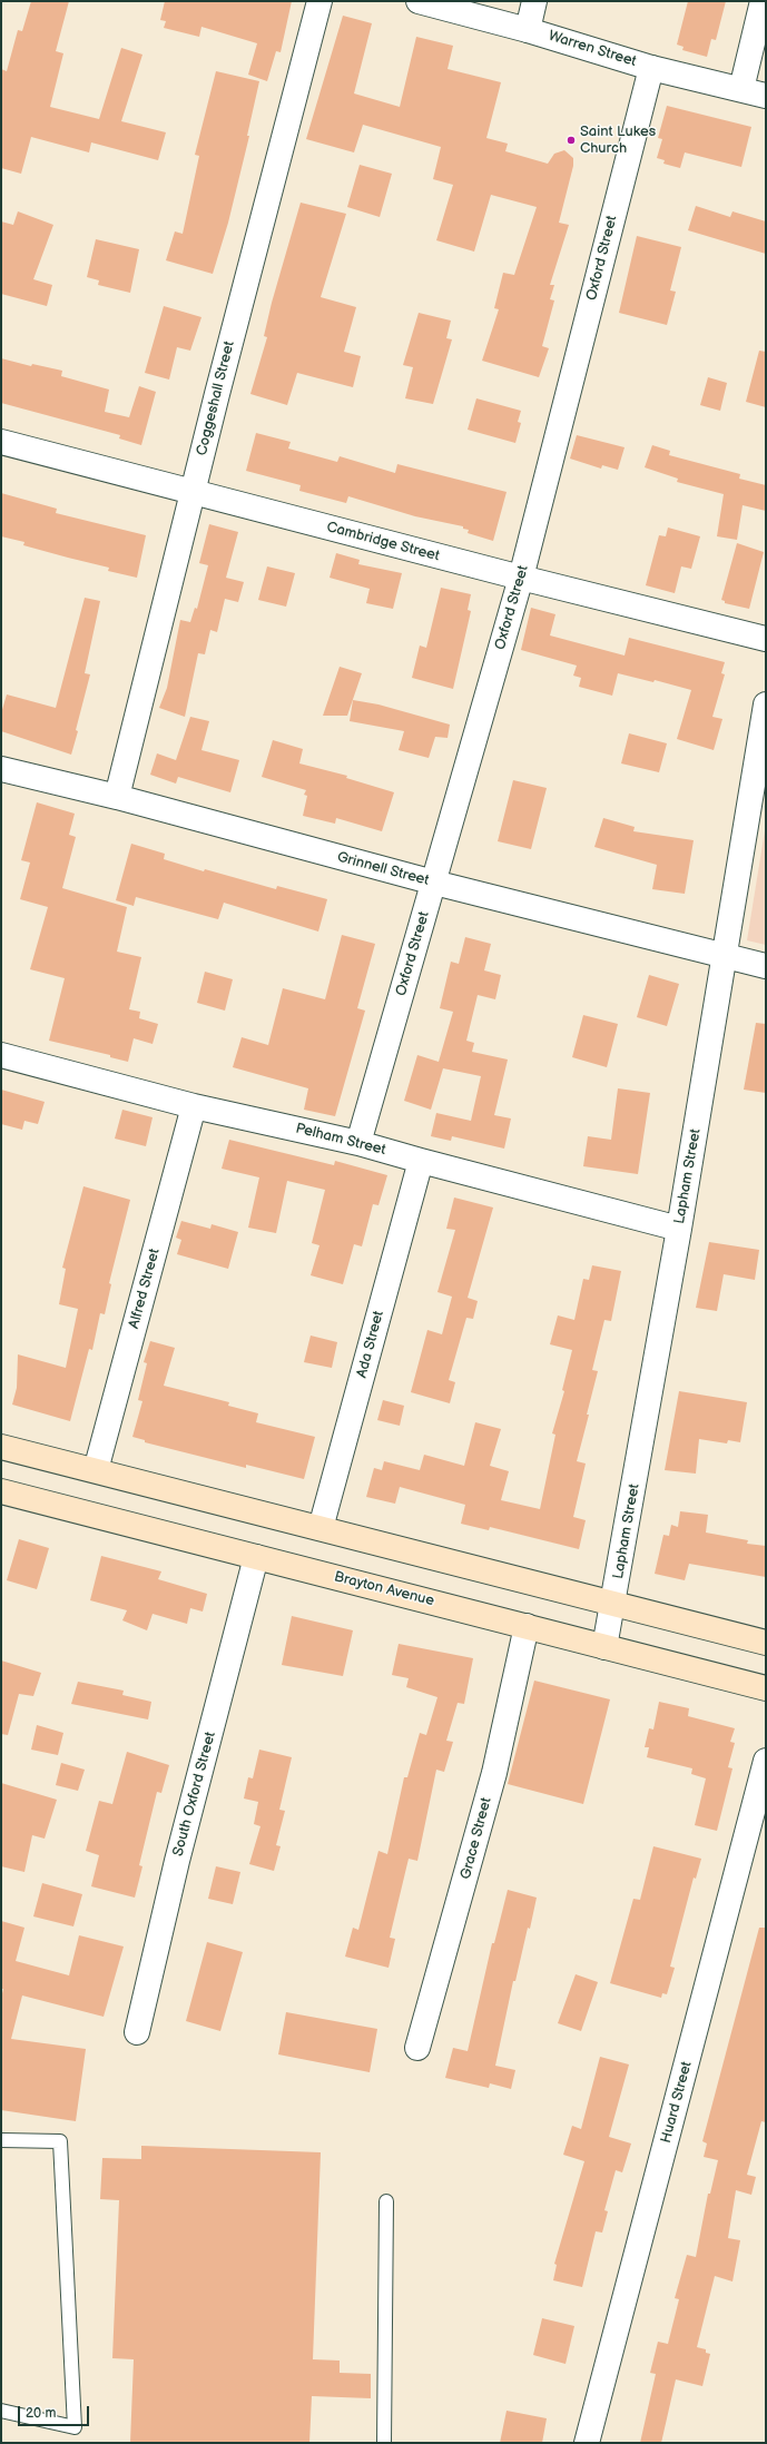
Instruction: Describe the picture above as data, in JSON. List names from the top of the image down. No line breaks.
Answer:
{"streets":{"main road":["Brayton Avenue"],"street":["Warren Street","Oxford Street","Coggeshall Street","Cambridge Street","Grinnell Street","Pelham Street","Lapham Street","Alfred Street","Ada Street","South Oxford Street","Grace Street","Huard Street"]},"crossings":[["Warren Street","Oxford Street"],["Oxford Street","Cambridge Street"],["Oxford Street","Grinnell Street"],["Oxford Street","Pelham Street"],["Coggeshall Street","Cambridge Street"],["Coggeshall Street","Grinnell Street"],["Grinnell Street","Lapham Street"],["Pelham Street","Lapham Street"],["Pelham Street","Alfred Street"],["Pelham Street","Ada Street"],["Lapham Street","Brayton Avenue"],["Brayton Avenue","South Oxford Street"],["Brayton Avenue","Grace Street"]],"places":["Saint Lukes Church"],"scale_bar":"20 m"}
